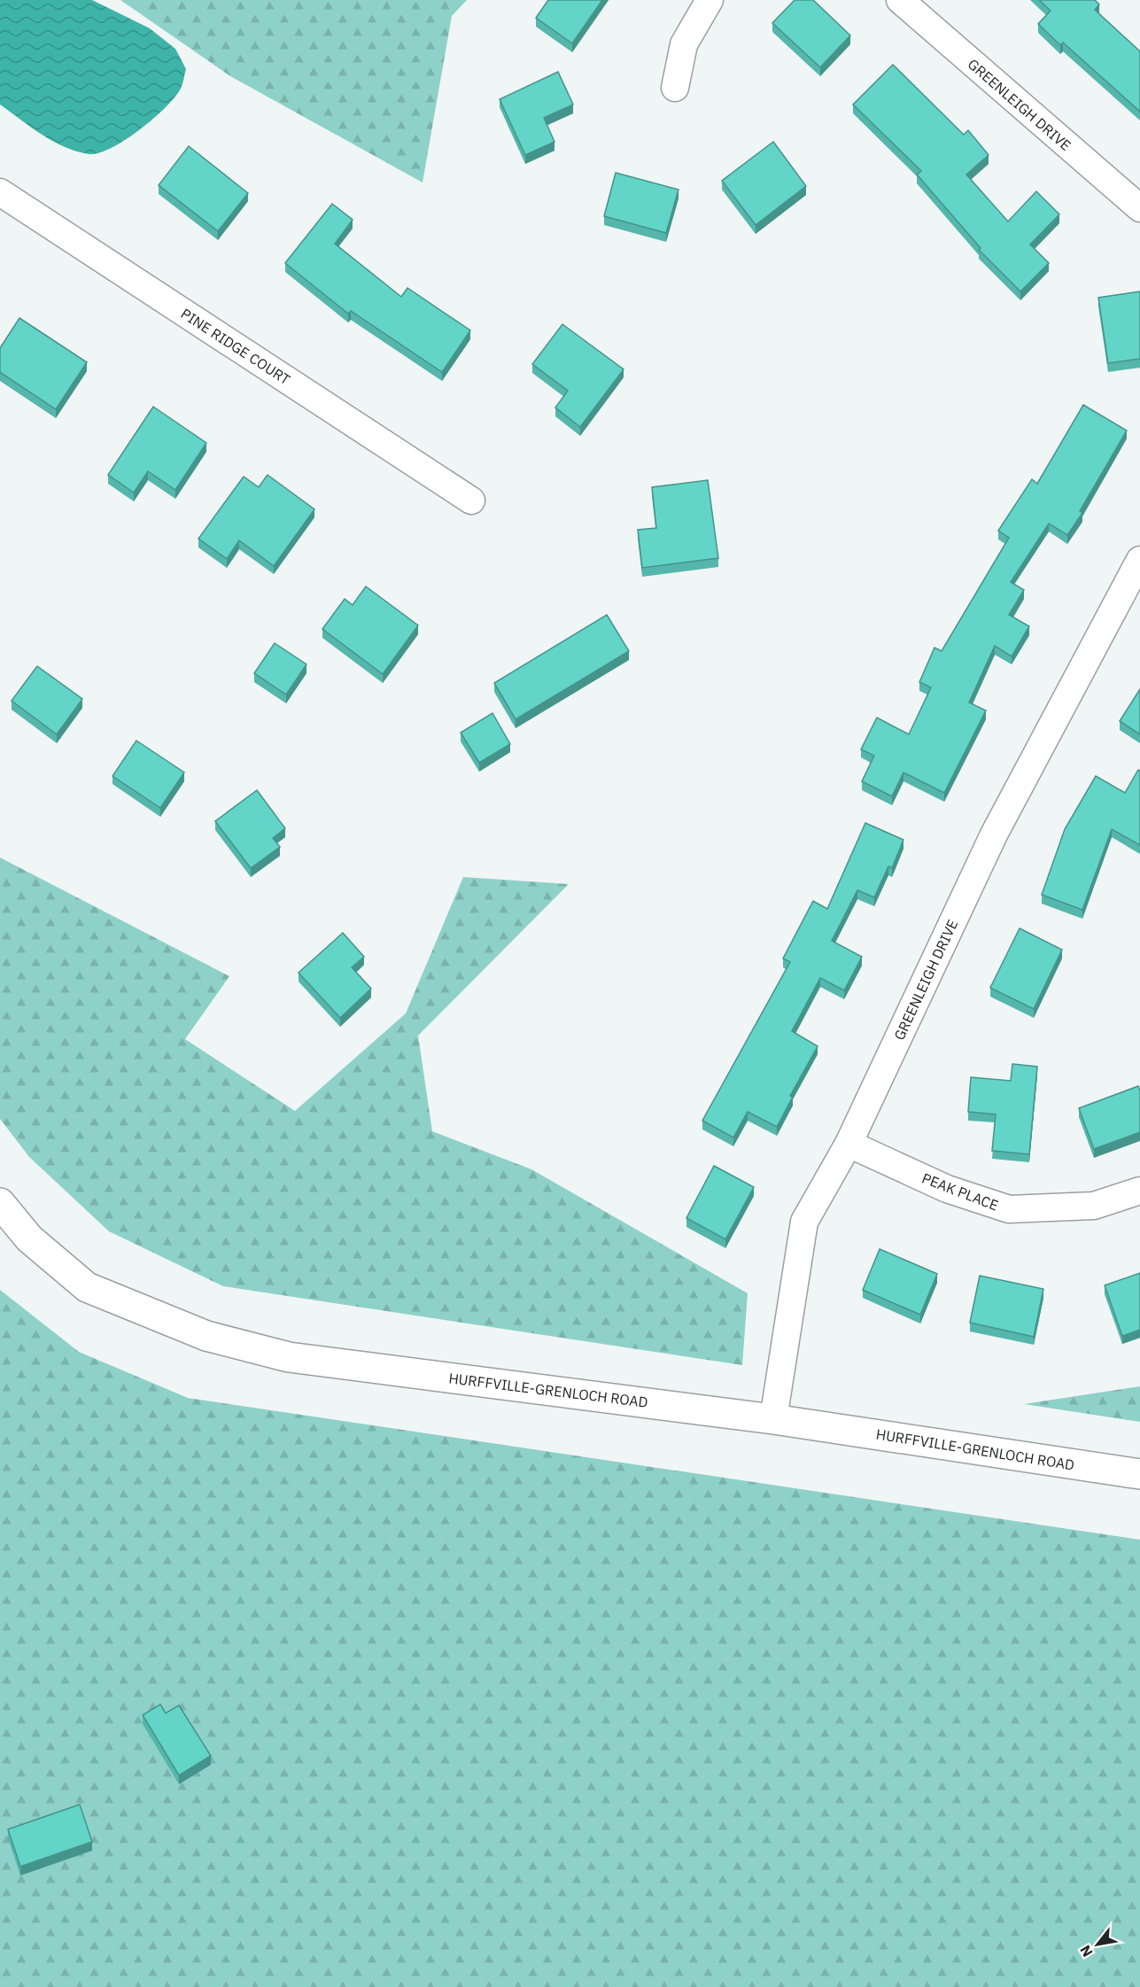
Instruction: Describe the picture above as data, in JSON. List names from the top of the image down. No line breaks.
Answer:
{"streets":{"main road":["HURFFVILLE-GRENLOCH ROAD"],"street":["GREENLEIGH DRIVE","PINE RIDGE COURT","PEAK PLACE"]},"crossings":[["GREENLEIGH DRIVE","PEAK PLACE"],["GREENLEIGH DRIVE","HURFFVILLE-GRENLOCH ROAD"]],"north":"bottom left"}
